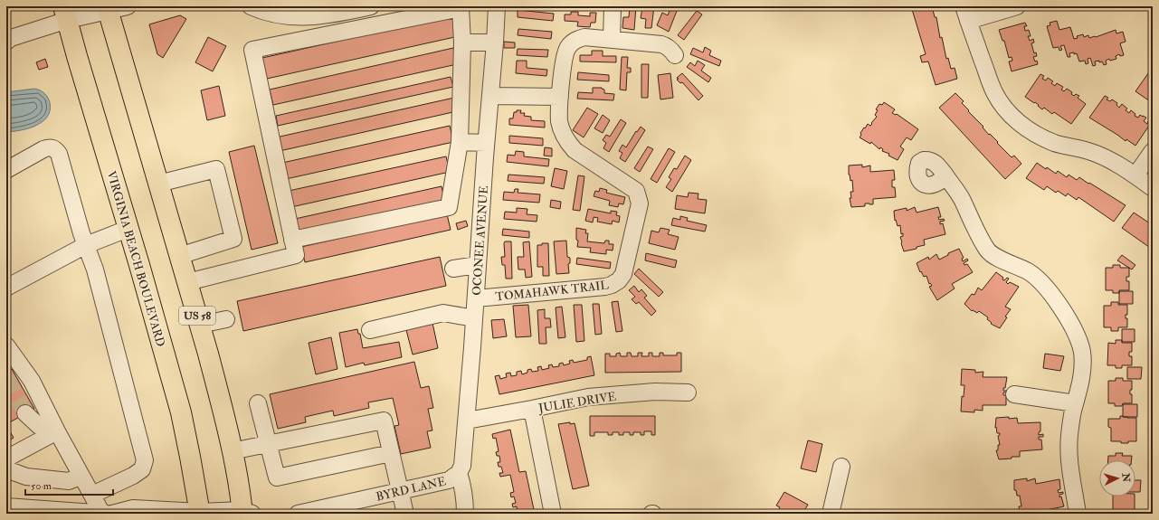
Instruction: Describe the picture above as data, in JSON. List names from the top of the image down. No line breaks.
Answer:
{"streets":{"main road":["VIRGINIA BEACH BOULEVARD","US 58"],"street":["OCONEE AVENUE","TOMAHAWK TRAIL","JULIE DRIVE","BYRD LANE"]},"crossings":[["OCONEE AVENUE","TOMAHAWK TRAIL"],["OCONEE AVENUE","JULIE DRIVE"],["OCONEE AVENUE","BYRD LANE"]],"scale_bar":"50 m","north":"right"}
